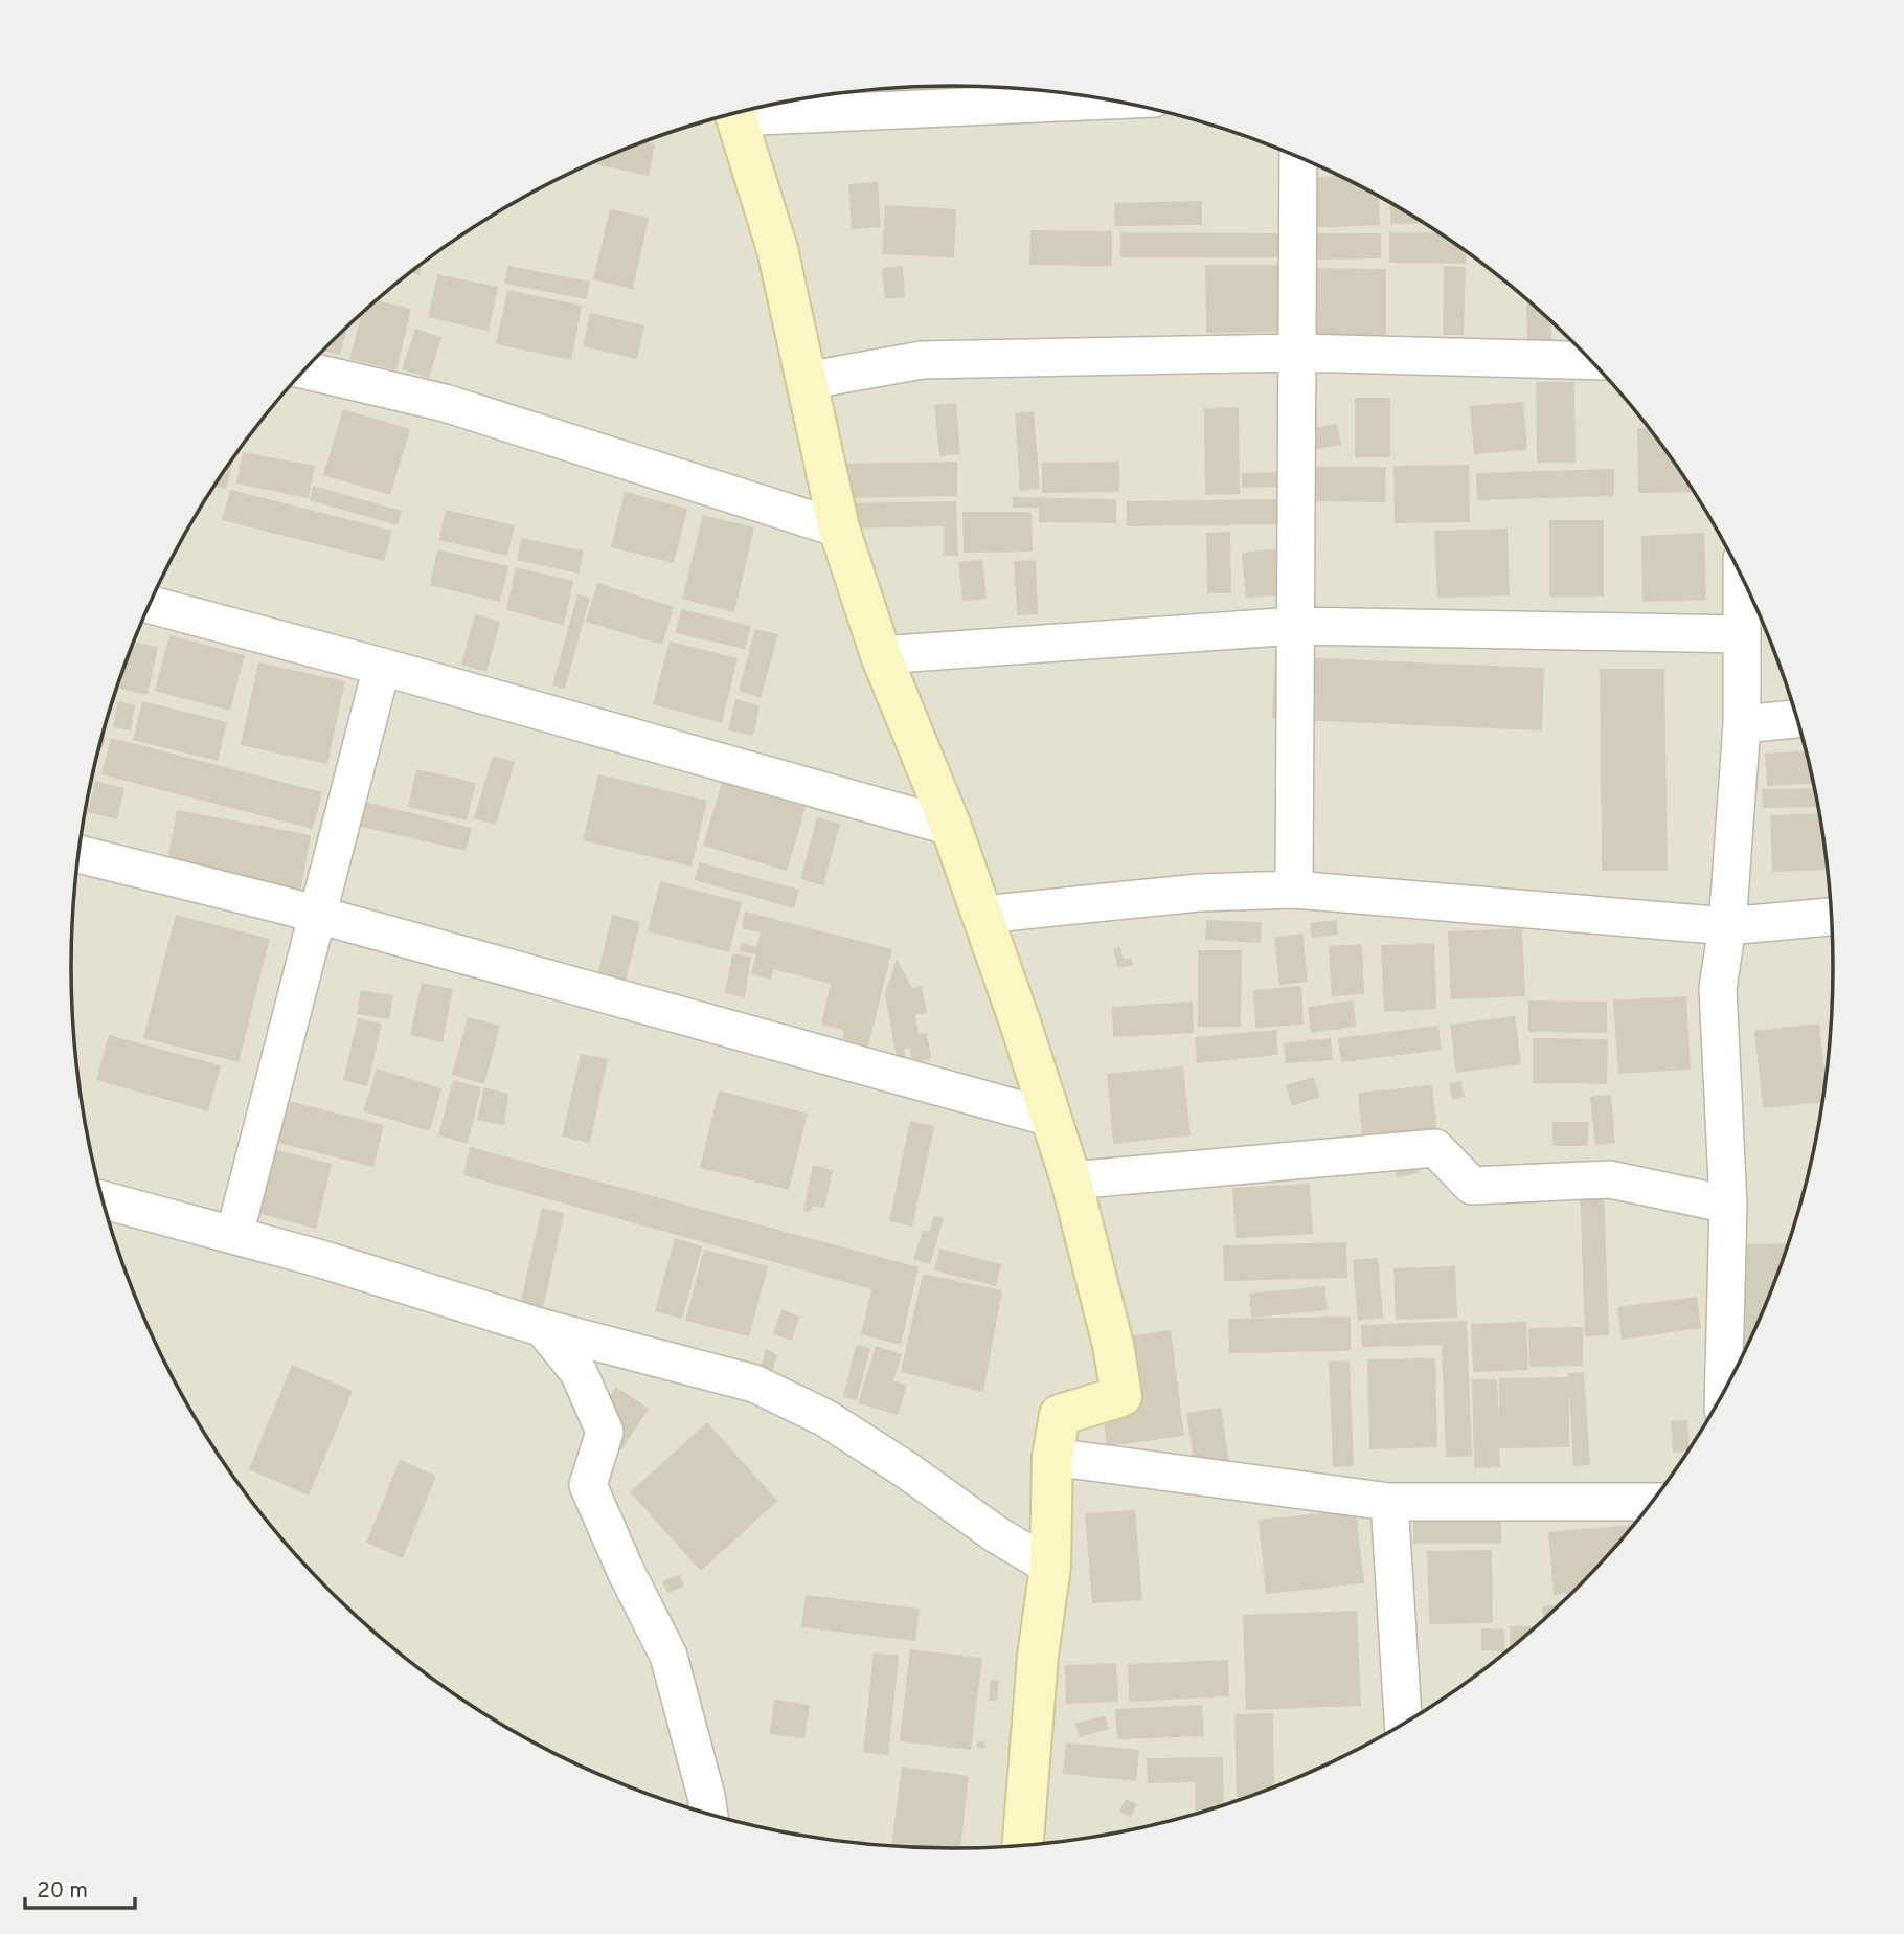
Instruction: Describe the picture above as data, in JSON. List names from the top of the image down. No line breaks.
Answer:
{"scale_bar":"20 m"}
